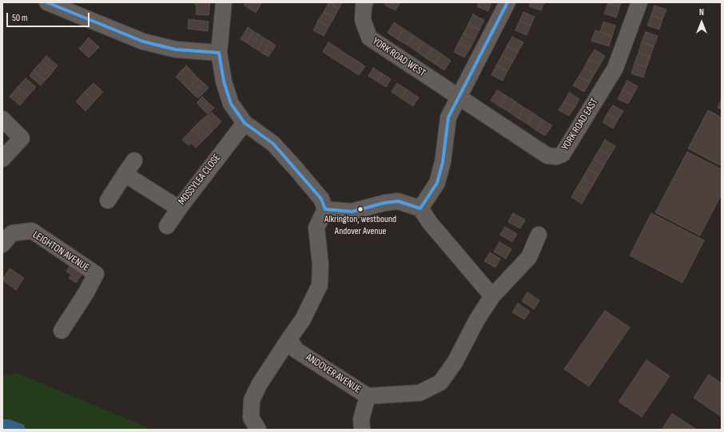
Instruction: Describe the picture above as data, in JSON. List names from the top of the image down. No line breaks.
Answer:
{"streets":{"street":["YORK ROAD WEST","YORK ROAD EAST","MOSSYLEA CLOSE","LEIGHTON AVENUE","ANDOVER AVENUE"]},"crossings":[["YORK ROAD WEST","YORK ROAD EAST"]],"places":["Alkrington, westbound Andover Avenue"],"scale_bar":"50 m","north":"top"}
